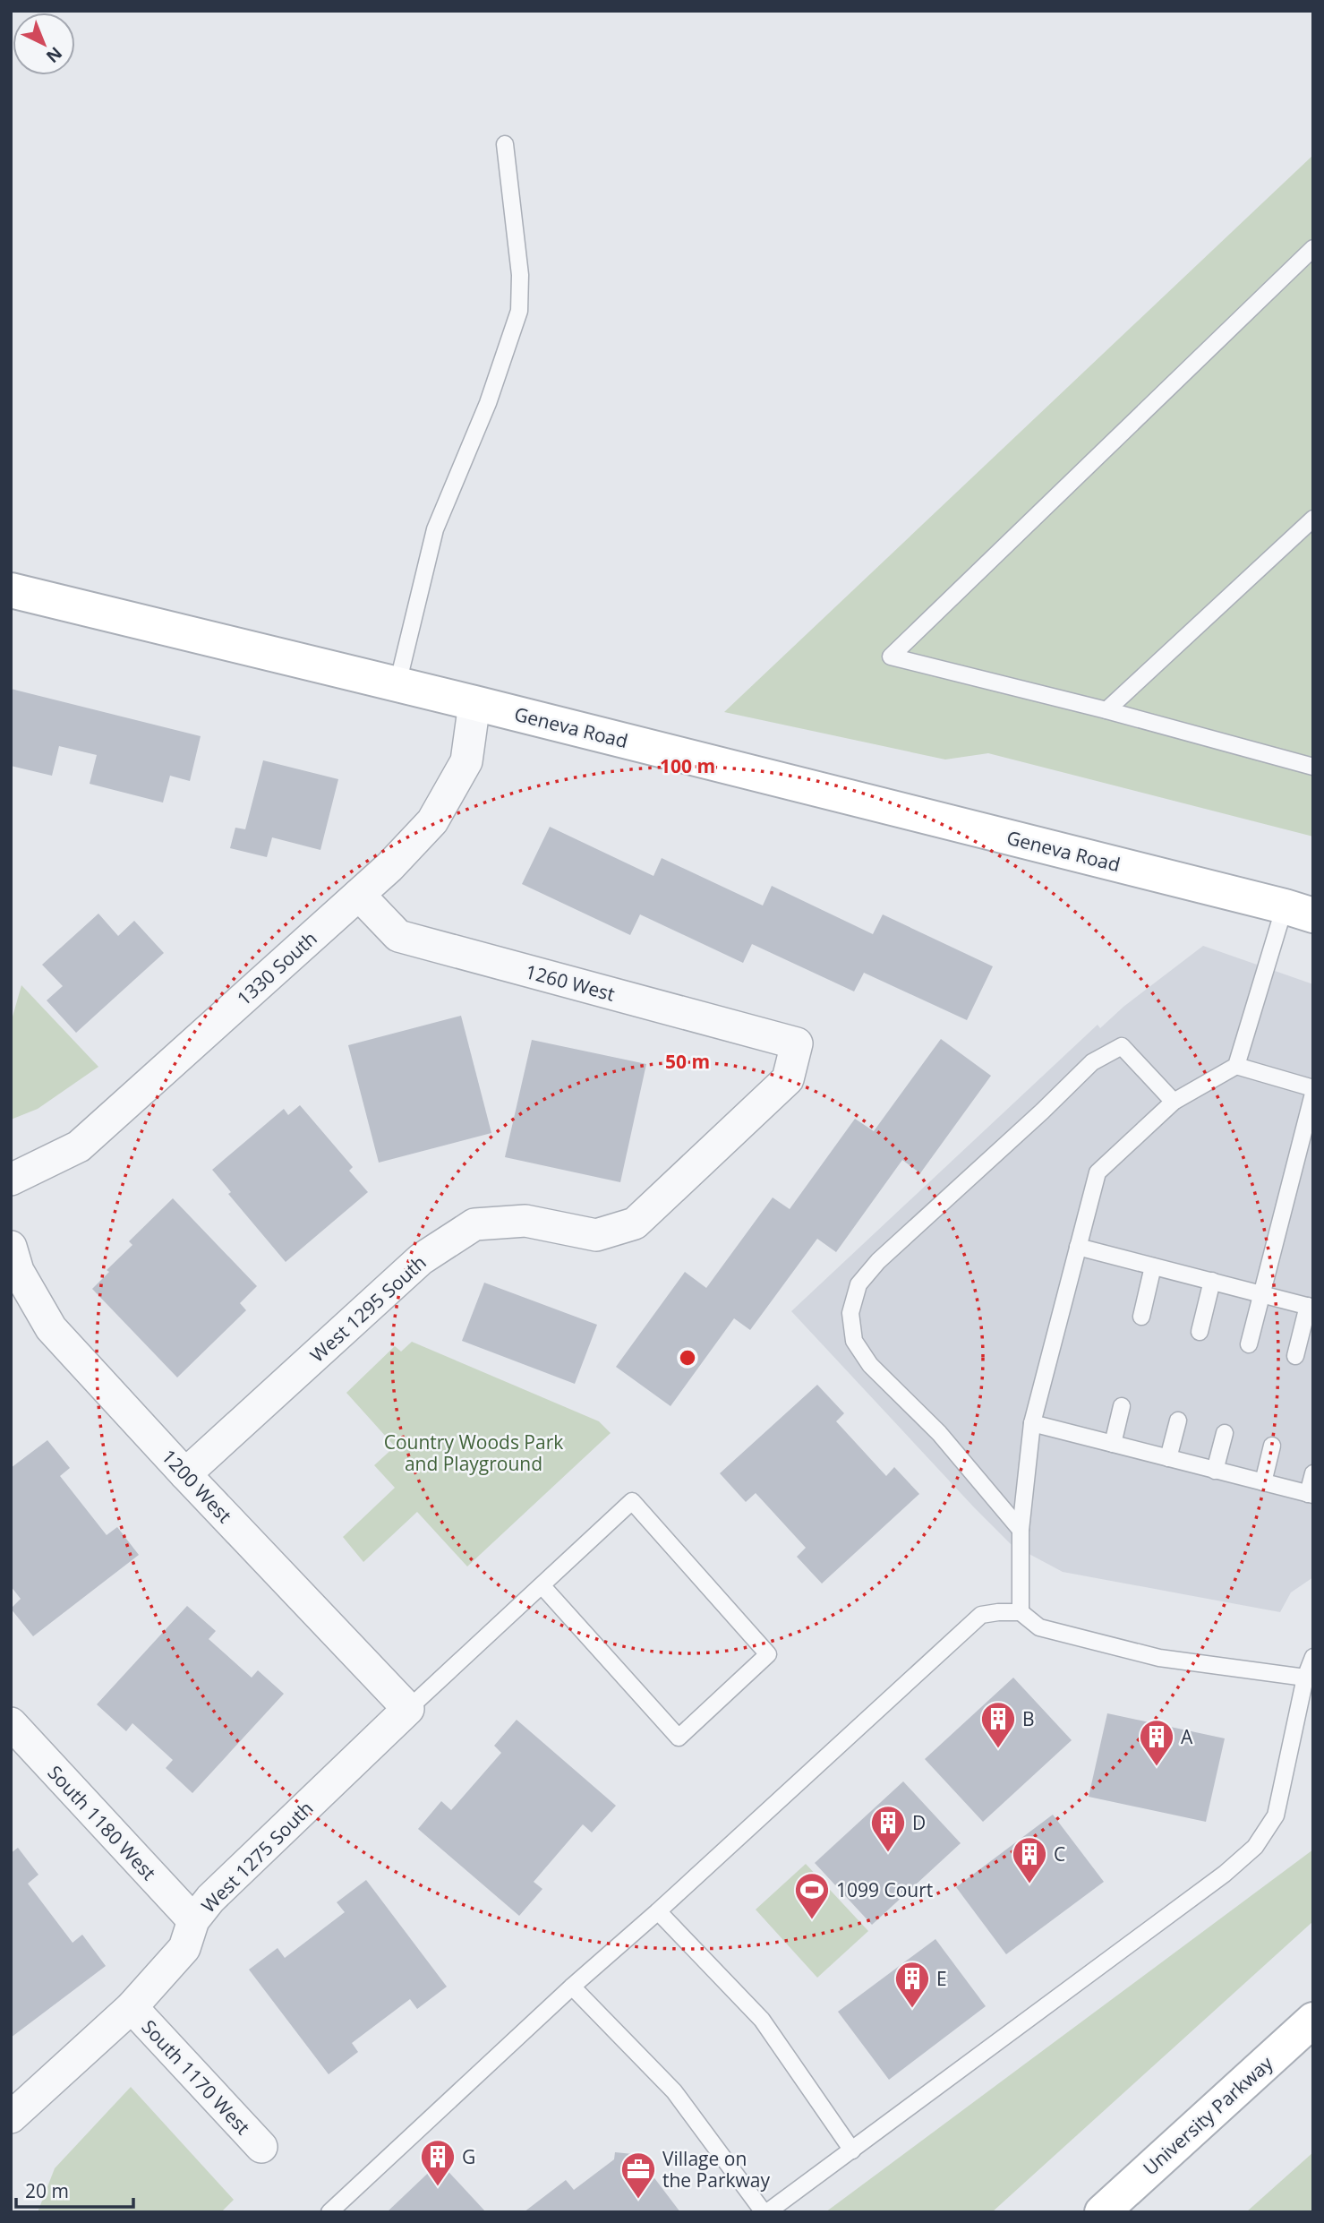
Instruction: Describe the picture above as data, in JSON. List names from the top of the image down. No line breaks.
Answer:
{"streets":{"main road":["Geneva Road","University Parkway"],"street":["1330 South","1260 West","West 1295 South","1200 West","South 1180 West","West 1275 South","South 1170 West"]},"crossings":[["Geneva Road","1330 South"],["1330 South","1260 West"],["1260 West","West 1295 South"],["West 1295 South","1200 West"],["1200 West","West 1275 South"],["South 1180 West","West 1275 South"],["West 1275 South","South 1170 West"]],"parks":["Country Woods Park and Playground"],"places":{"building":["B","A","D","C","E","G"],"sports":["1099 Court"],"office":["Village on the Parkway"]},"scale_bar":"20 m","north":"bottom right","rings":["100 m","50 m"]}
